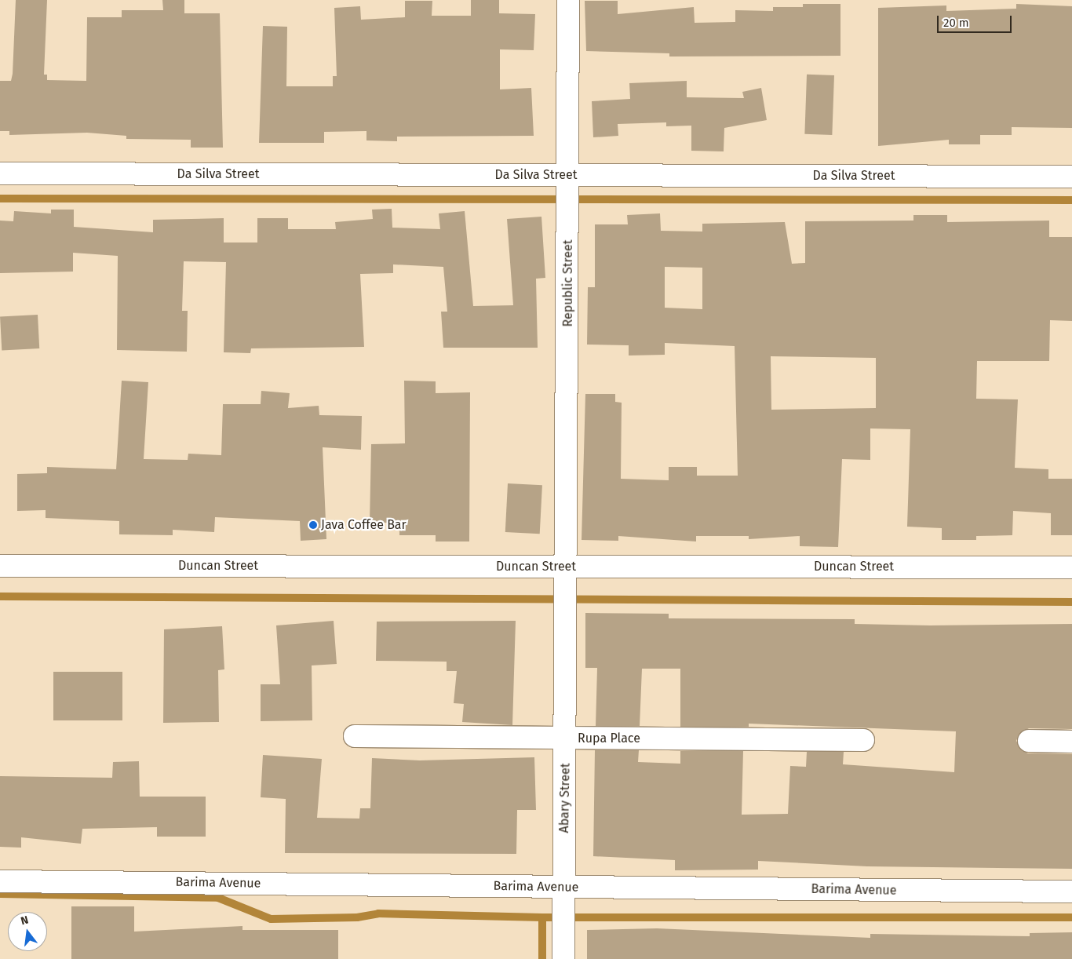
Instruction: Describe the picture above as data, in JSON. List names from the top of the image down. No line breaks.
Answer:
{"streets":{"street":["Da Silva Street","Republic Street","Duncan Street","Rupa Place","Abary Street","Barima Avenue"]},"crossings":[["Da Silva Street","Republic Street"],["Republic Street","Duncan Street"],["Republic Street","Abary Street"],["Duncan Street","Abary Street"],["Rupa Place","Abary Street"],["Abary Street","Barima Avenue"]],"places":["Java Coffee Bar"],"scale_bar":"20 m","north":"top"}
